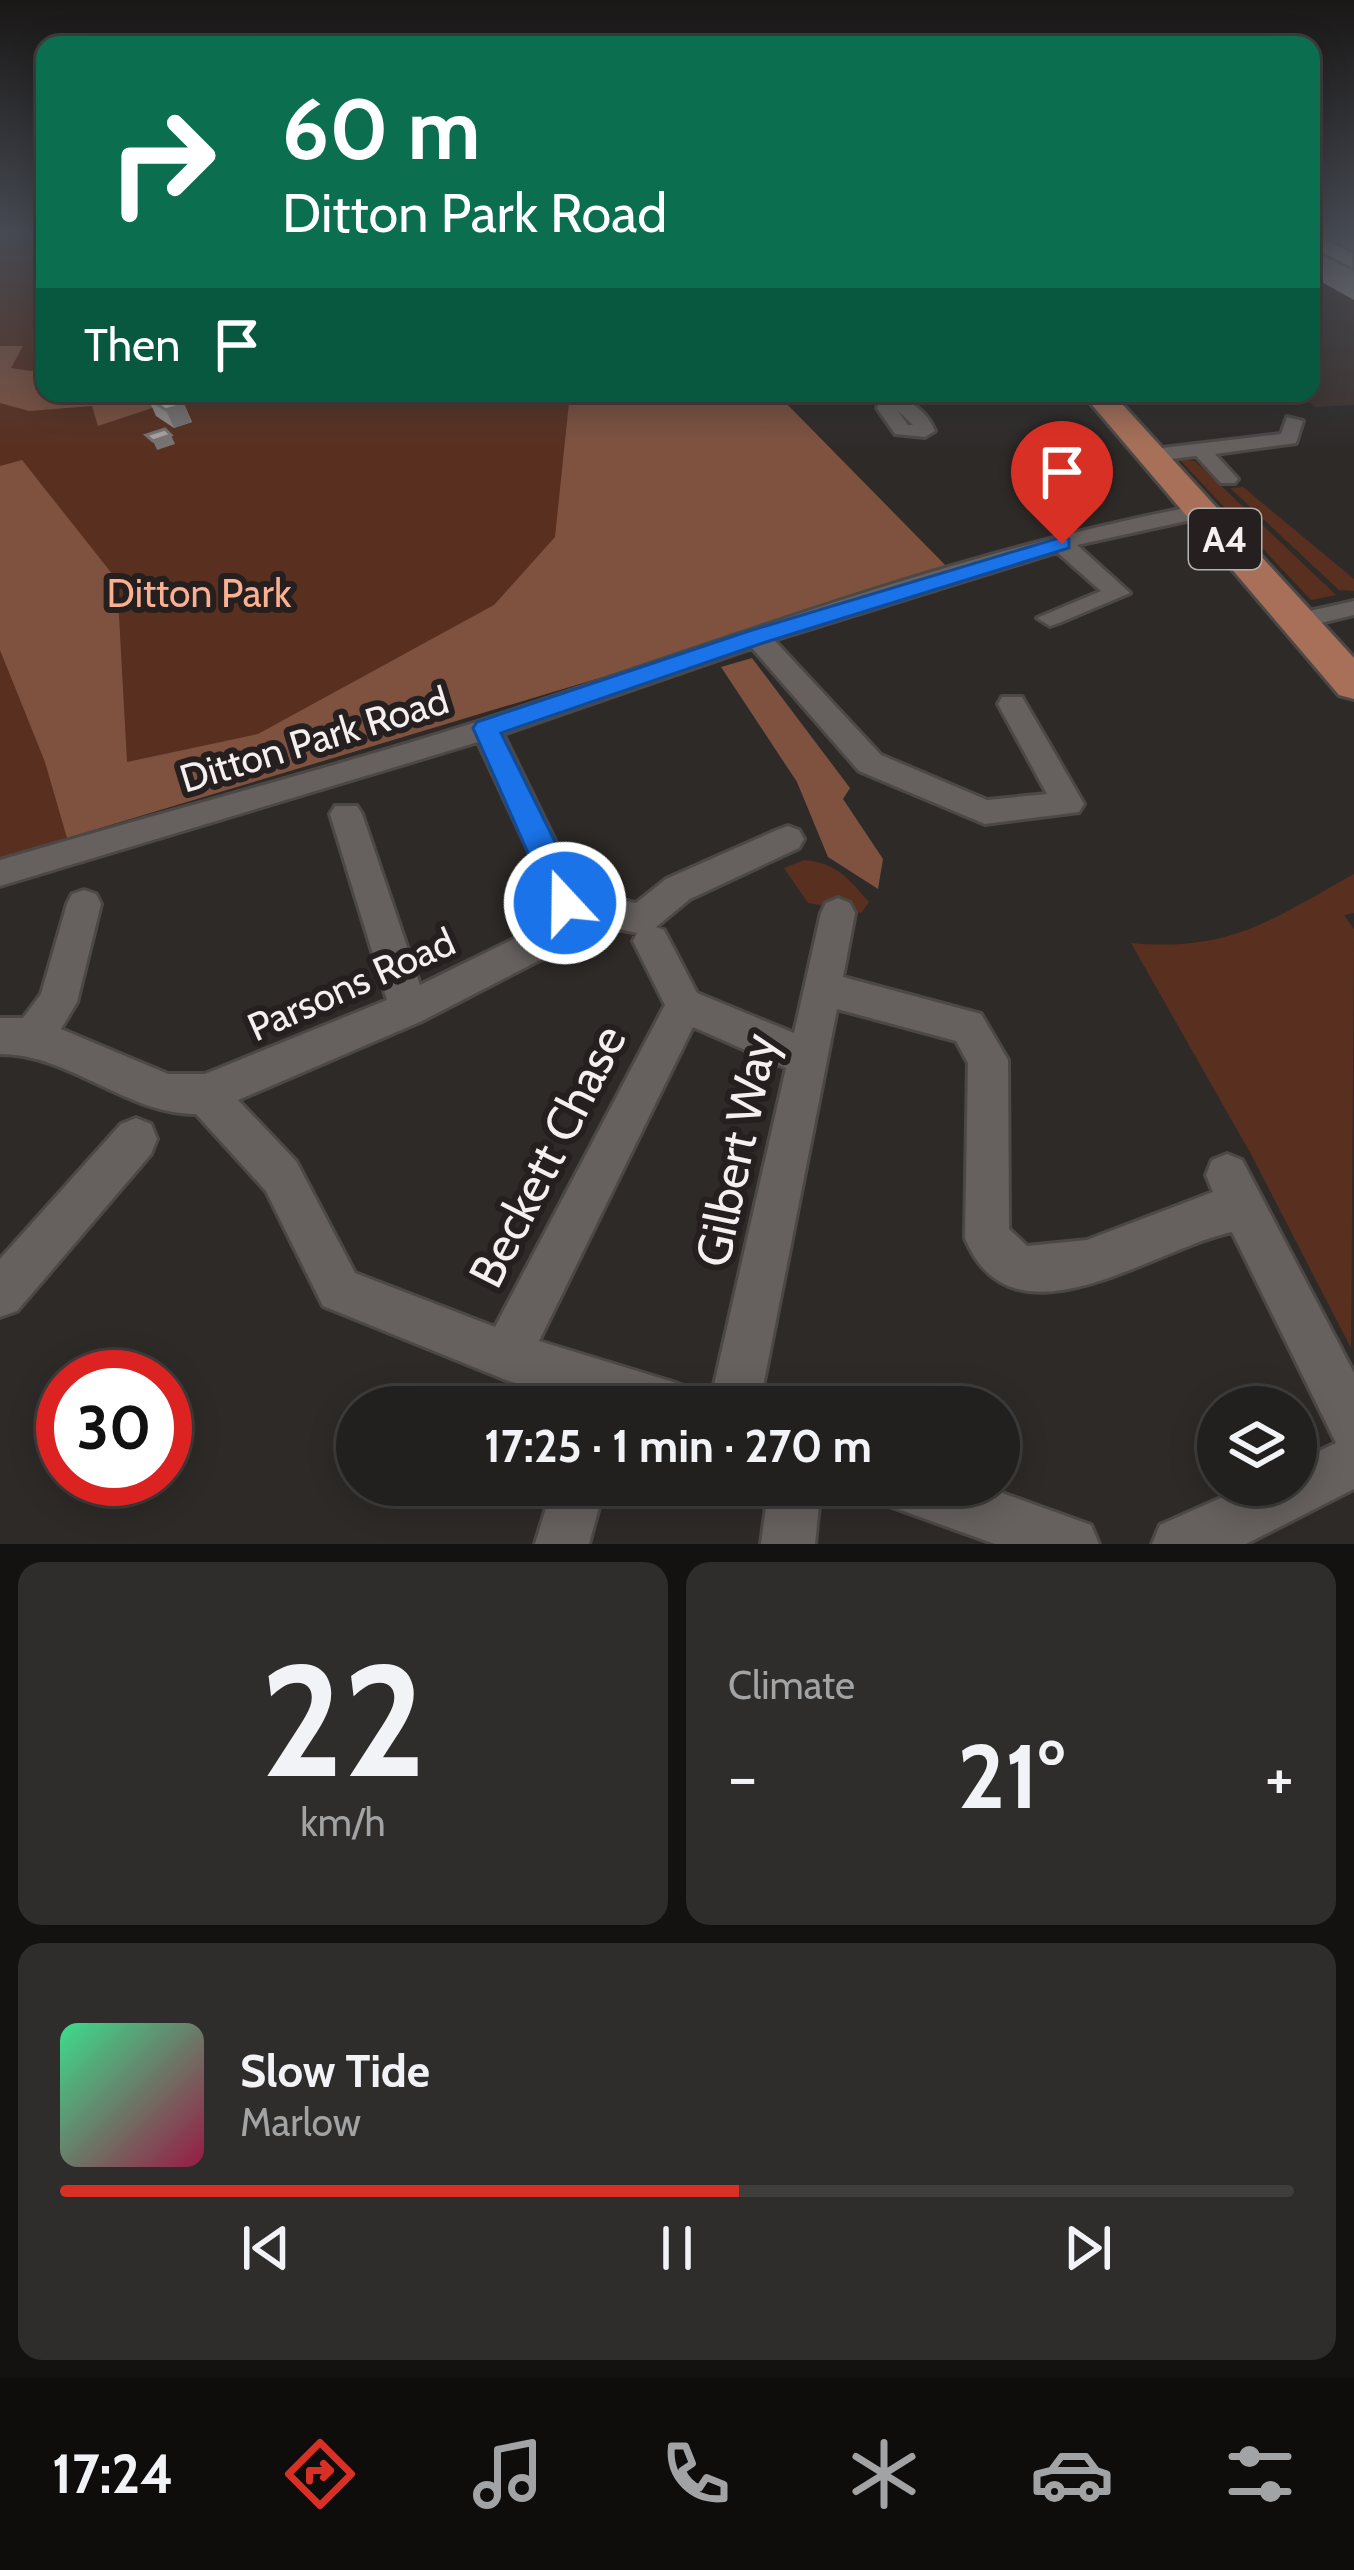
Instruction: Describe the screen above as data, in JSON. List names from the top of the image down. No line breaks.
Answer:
{"streets":{"main road":["A4"],"street":["Ditton Park Road","Parsons Road","Gilbert Way","Beckett Chase"]},"crossings":[["A4","Ditton Park Road"]],"parks":["Ditton Park"],"page":{"turn":["60 m","Ditton Park Road"],"then":"Then","limit":"30","trip":"17:25 · 1 min · 270 m","tile":[["22","km/h"],"Climate"],"heat":["−","21°","+"],"song":["Slow Tide","Marlow"],"tabs":"17:24"}}
